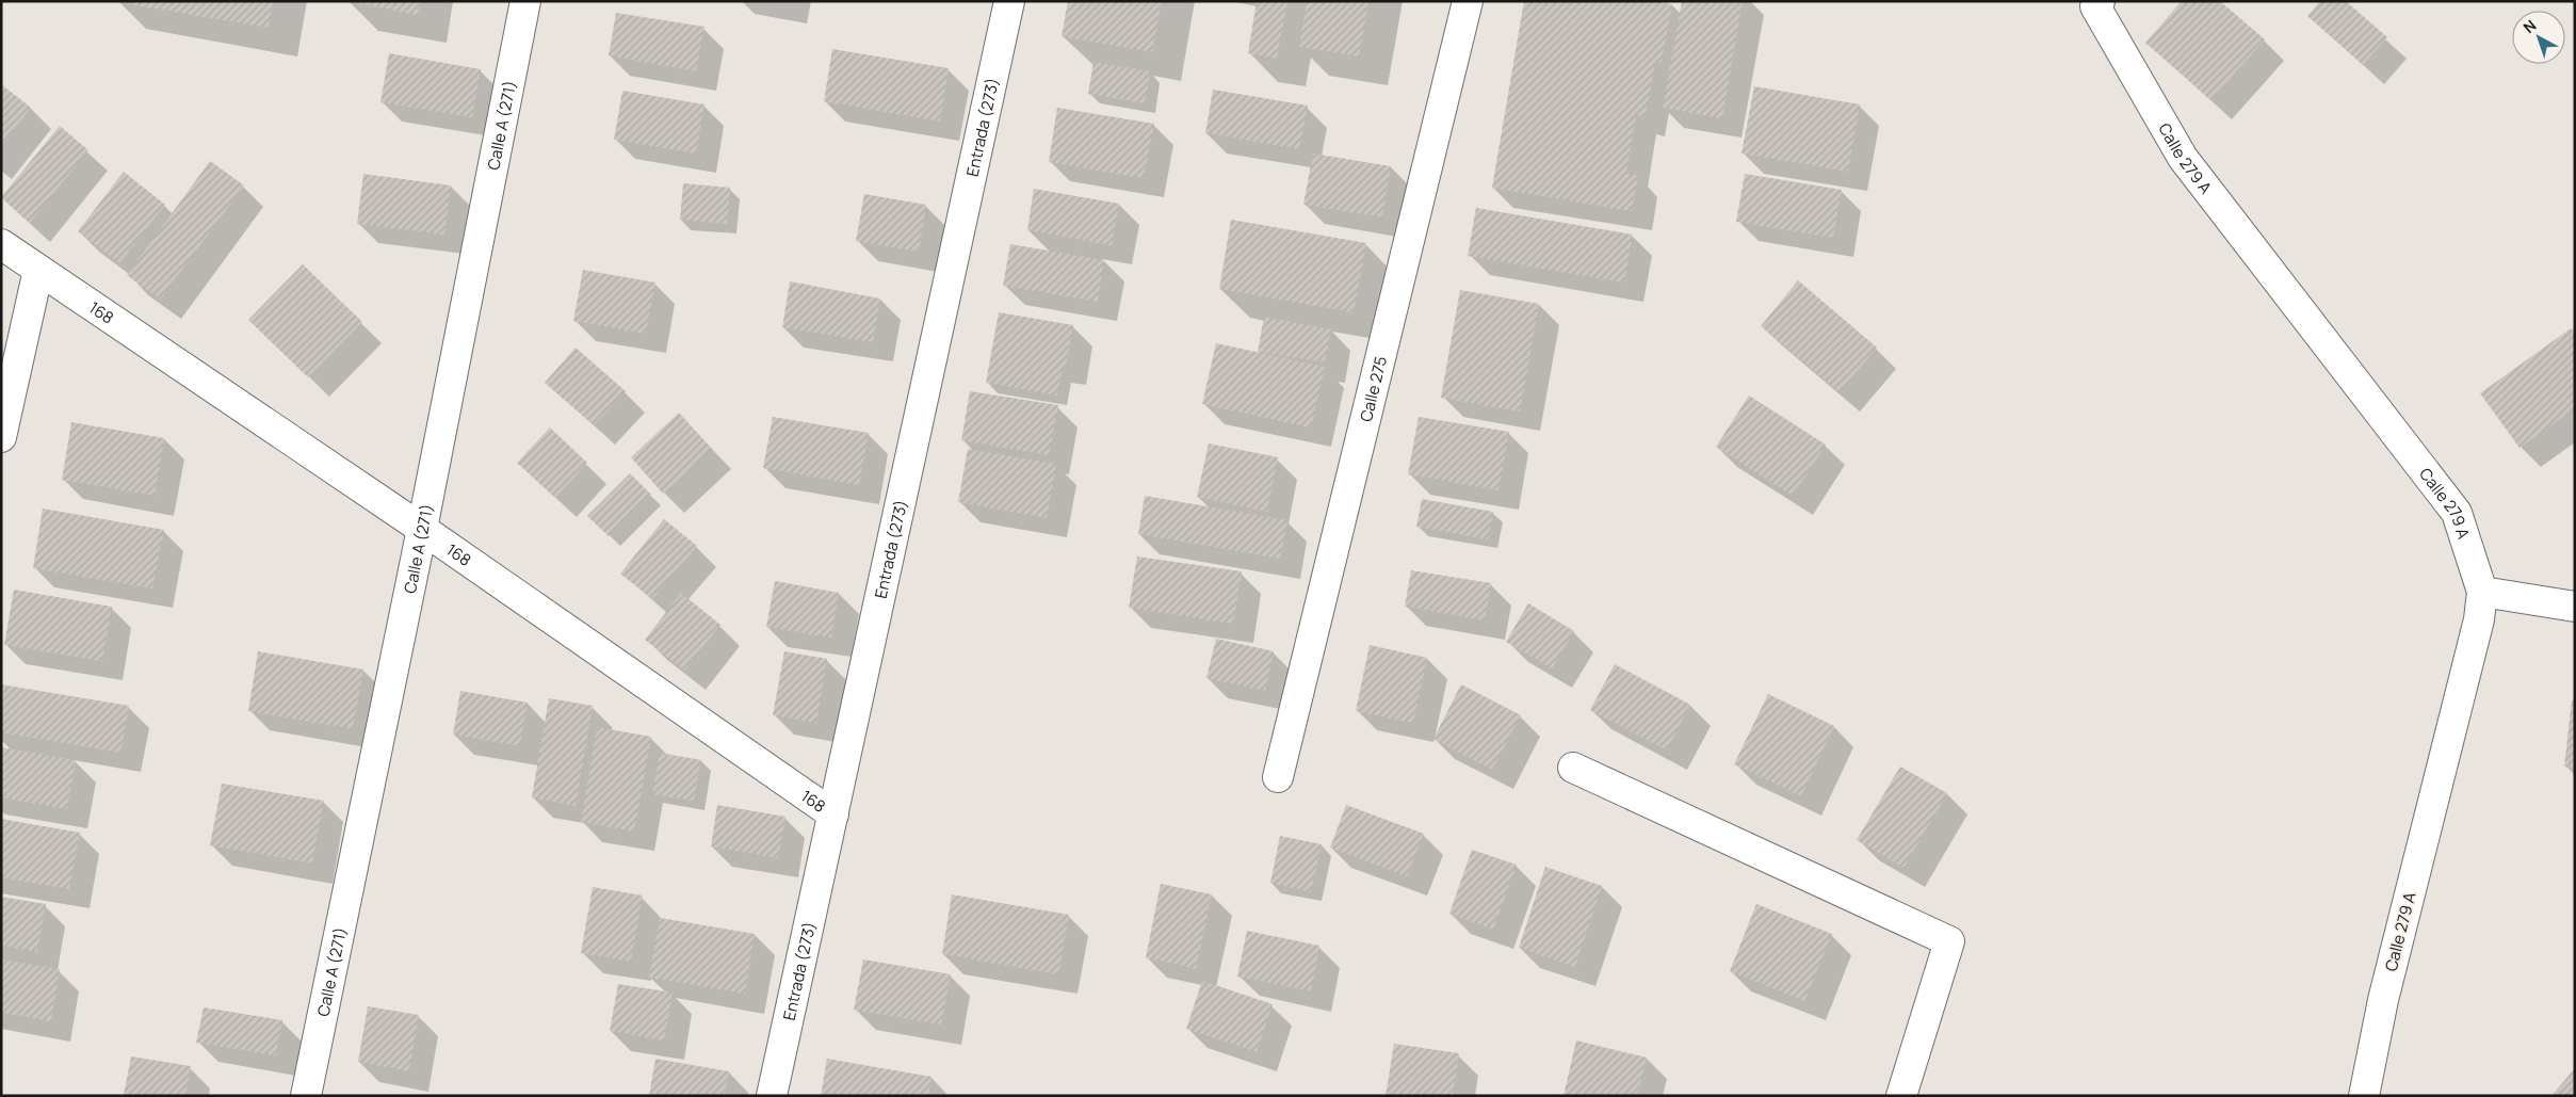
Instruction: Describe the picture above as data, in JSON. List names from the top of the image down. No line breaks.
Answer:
{"streets":{"street":["Calle A (271)","Entrada (273)","Calle 279 A","168","Calle 275"]},"crossings":[["Calle A (271)","168"],["Entrada (273)","168"]],"north":"top left"}
